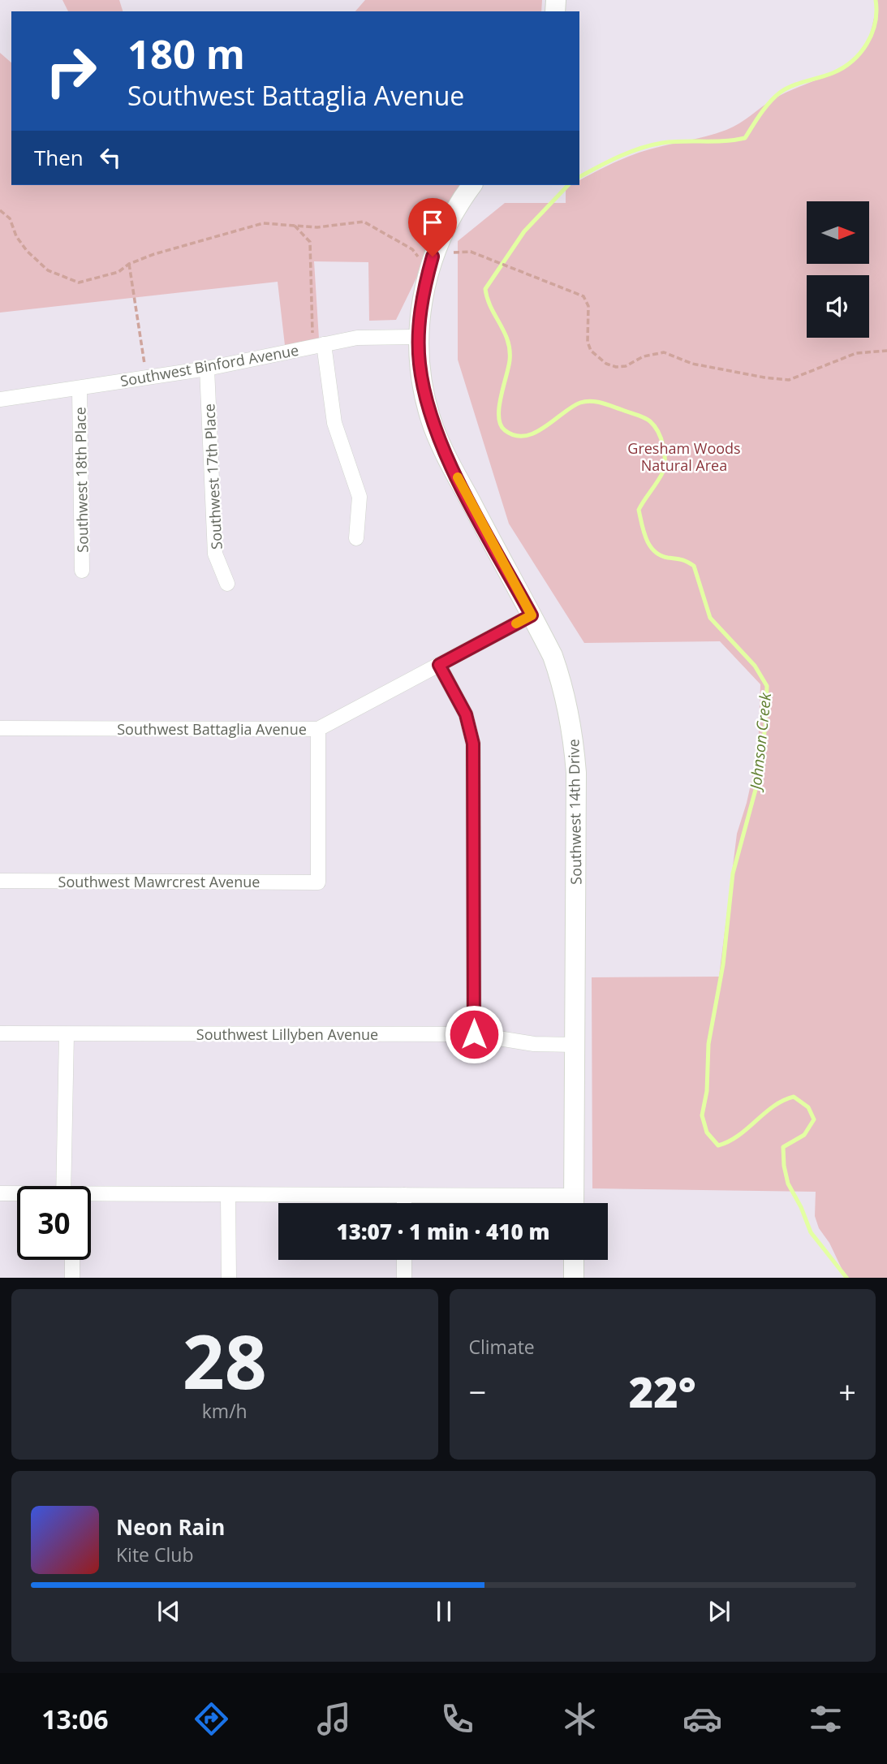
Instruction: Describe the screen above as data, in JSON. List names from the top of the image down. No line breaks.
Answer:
{"streets":{"street":["Southwest Binford Avenue","Southwest 17th Place","Southwest 18th Place","Southwest Battaglia Avenue","Southwest 14th Drive","Southwest Mawrcrest Avenue","Southwest Lillyben Avenue"]},"crossings":[["Southwest Binford Avenue","Southwest 17th Place"],["Southwest Binford Avenue","Southwest 18th Place"],["Southwest Binford Avenue","Southwest 14th Drive"],["Southwest Battaglia Avenue","Southwest 14th Drive"],["Southwest Battaglia Avenue","Southwest Mawrcrest Avenue"],["Southwest 14th Drive","Southwest Lillyben Avenue"]],"water":["Johnson Creek"],"parks":["Gresham Woods Natural Area"],"north":"right","page":{"turn":["180 m","Southwest Battaglia Avenue"],"then":"Then","limit":"30","trip":"13:07 · 1 min · 410 m","tile":[["28","km/h"],"Climate"],"heat":["−","22°","+"],"song":["Neon Rain","Kite Club"],"tabs":"13:06"}}
